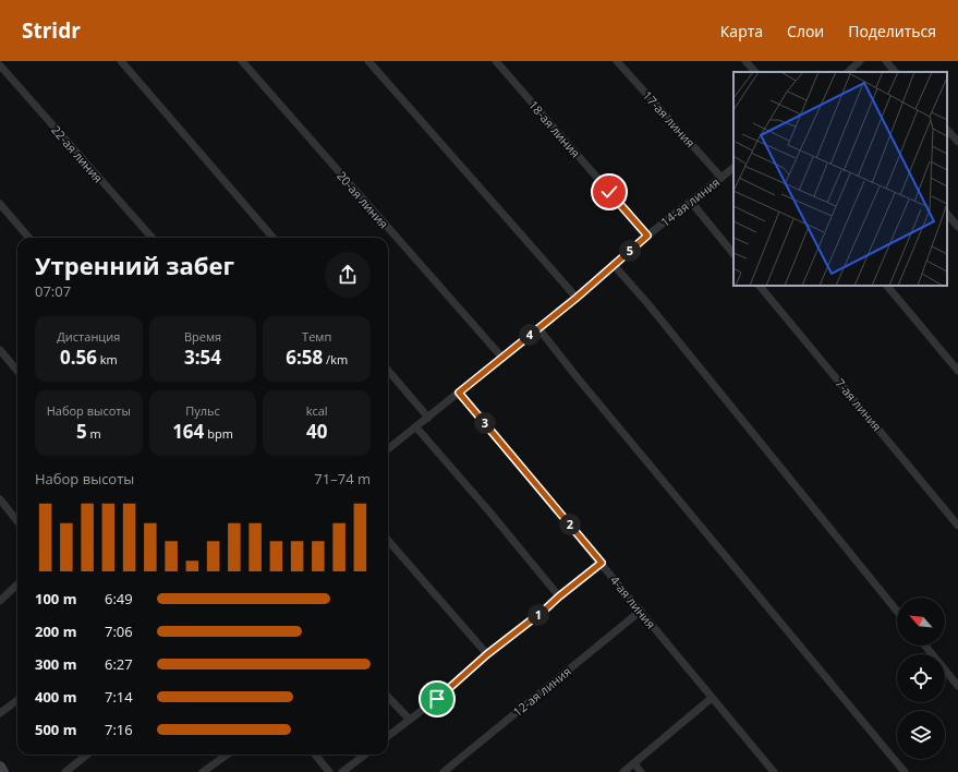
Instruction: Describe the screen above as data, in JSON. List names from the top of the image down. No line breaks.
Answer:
{"streets":{"street":["17-ая линия","18-ая линия","22-ая линия","20-ая линия","14-ая линия","7-ая линия","4-ая линия","12-ая линия"]},"crossings":[["17-ая линия","14-ая линия"],["18-ая линия","14-ая линия"],["20-ая линия","14-ая линия"],["14-ая линия","4-ая линия"],["4-ая линия","12-ая линия"]],"north":"top left","page":{"header":"Stridr","nav":["Карта","Слои","Поделиться"],"heading":["Утренний забег","07:07"],"pins":["5","4","3","2","1"],"stats":[["Дистанция","0.56 km"],["Время","3:54"],["Темп","6:58 /km"],["Набор высоты","5 m"],["Пульс","164 bpm"],["kcal","40"]],"chart":["Набор высоты","71–74 m"],"list":[{"name":"100 m","note":"6:49"},{"name":"200 m","note":"7:06"},{"name":"300 m","note":"6:27"},{"name":"400 m","note":"7:14"},{"name":"500 m","note":"7:16"}]}}
